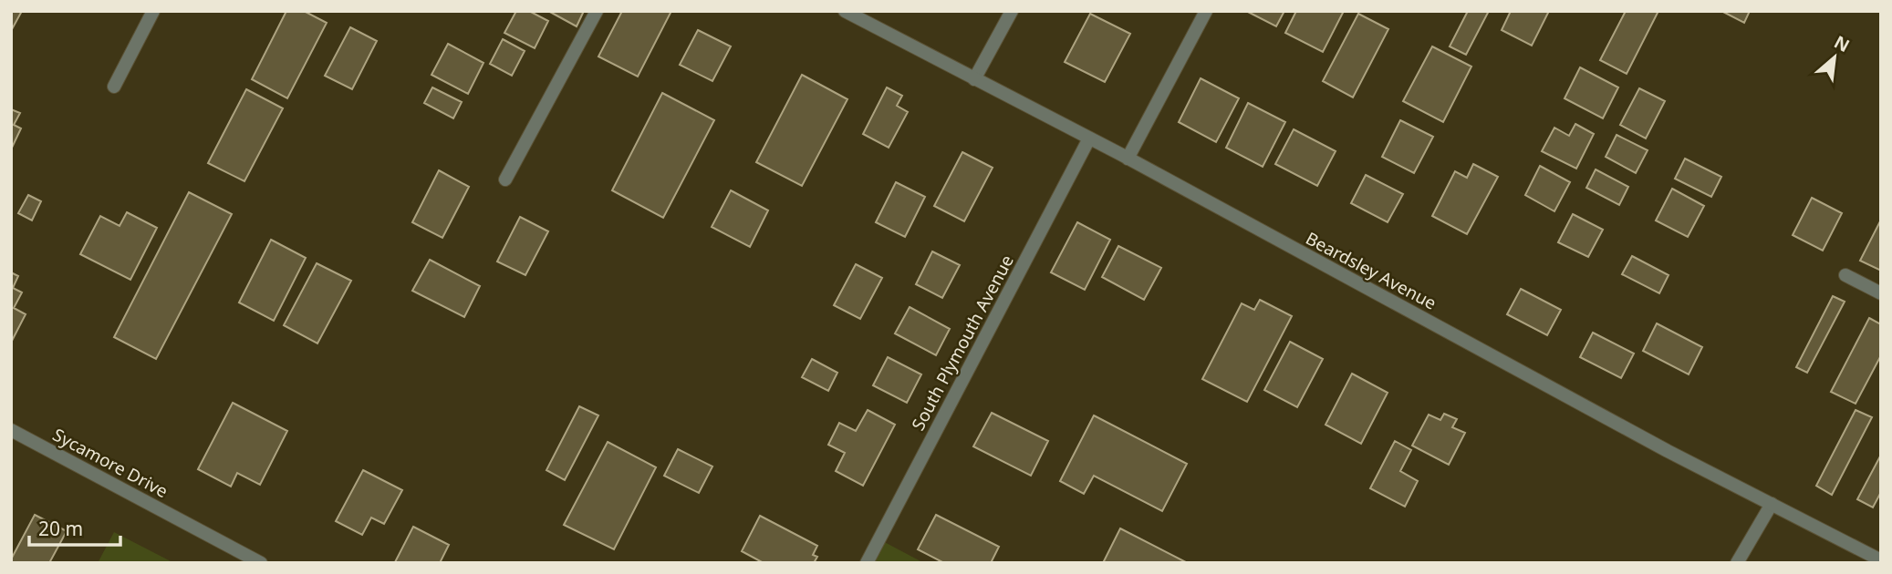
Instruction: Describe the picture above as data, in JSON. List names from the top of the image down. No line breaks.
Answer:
{"streets":{"street":["Beardsley Avenue","South Plymouth Avenue","Sycamore Drive"]},"crossings":[["Beardsley Avenue","South Plymouth Avenue"]],"scale_bar":"20 m","north":"top right"}
